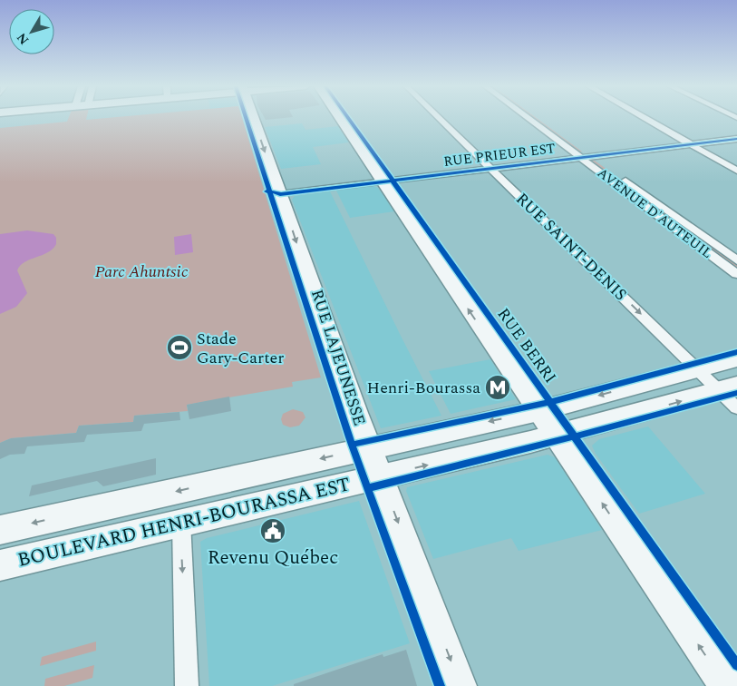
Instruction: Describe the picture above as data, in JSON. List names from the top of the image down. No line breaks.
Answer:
{"streets":{"main road":["RUE BERRI","RUE LAJEUNESSE","BOULEVARD HENRI-BOURASSA EST"],"street":["RUE PRIEUR EST","AVENUE D'AUTEUIL","RUE SAINT-DENIS"]},"crossings":[["RUE PRIEUR EST","AVENUE D'AUTEUIL"],["RUE PRIEUR EST","RUE SAINT-DENIS"],["RUE PRIEUR EST","RUE BERRI"],["RUE PRIEUR EST","RUE LAJEUNESSE"],["RUE SAINT-DENIS","BOULEVARD HENRI-BOURASSA EST"],["RUE BERRI","BOULEVARD HENRI-BOURASSA EST"],["RUE LAJEUNESSE","BOULEVARD HENRI-BOURASSA EST"]],"one_way":["RUE SAINT-DENIS","RUE BERRI","RUE LAJEUNESSE"],"parks":["Parc Ahuntsic"],"places":{"sports":["Stade Gary-Carter"],"metro station":["Henri-Bourassa"],"public building":["Revenu Québec"]},"north":"bottom left"}
